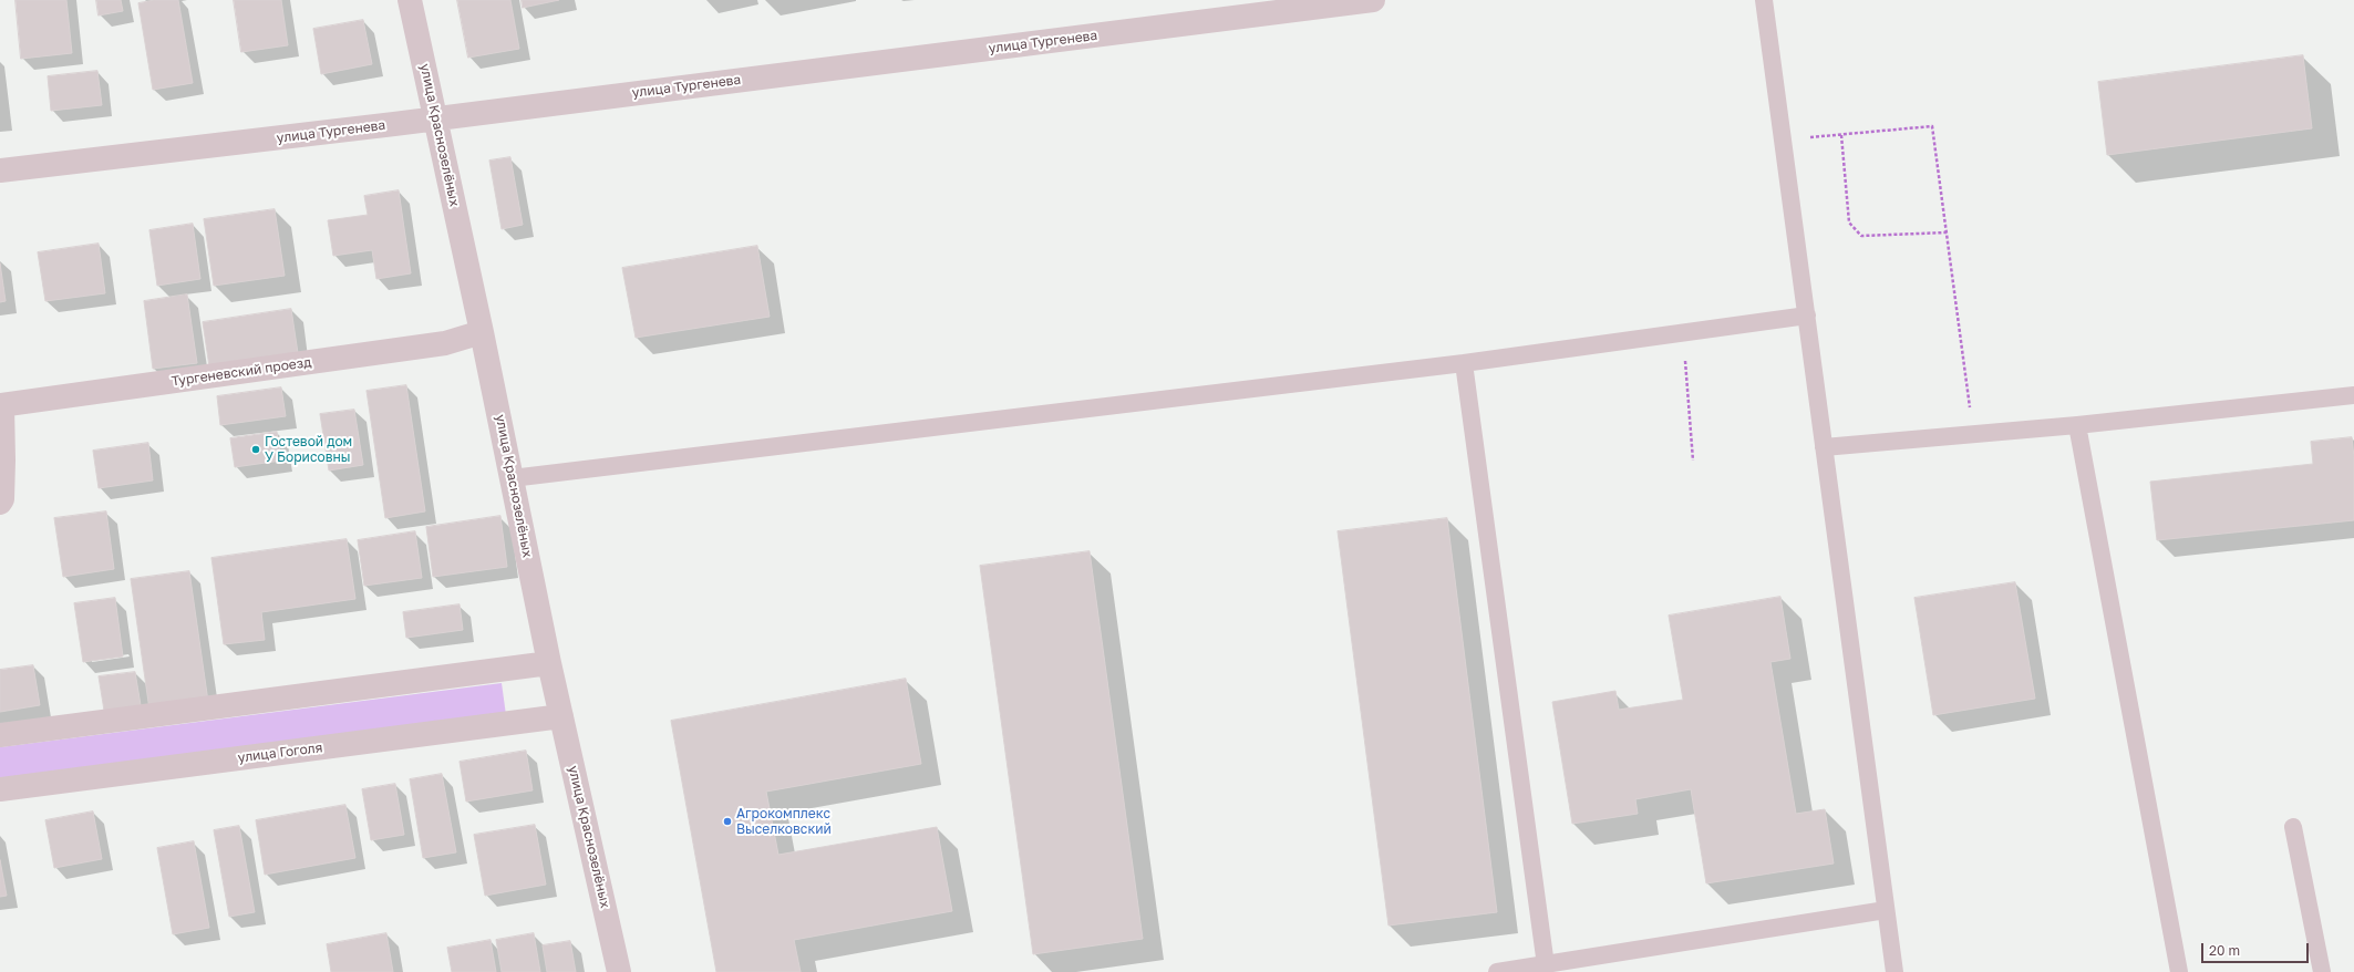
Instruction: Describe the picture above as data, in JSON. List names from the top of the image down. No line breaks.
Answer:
{"streets":{"street":["улица Тургенева","улица Краснозелёных","Тургеневский проезд","улица Гоголя"]},"crossings":[["улица Тургенева","улица Краснозелёных"],["улица Краснозелёных","Тургеневский проезд"],["улица Краснозелёных","улица Гоголя"]],"places":["Гостевой дом У Борисовны","Агрокомплекс Выселковский"],"scale_bar":"20 m"}
